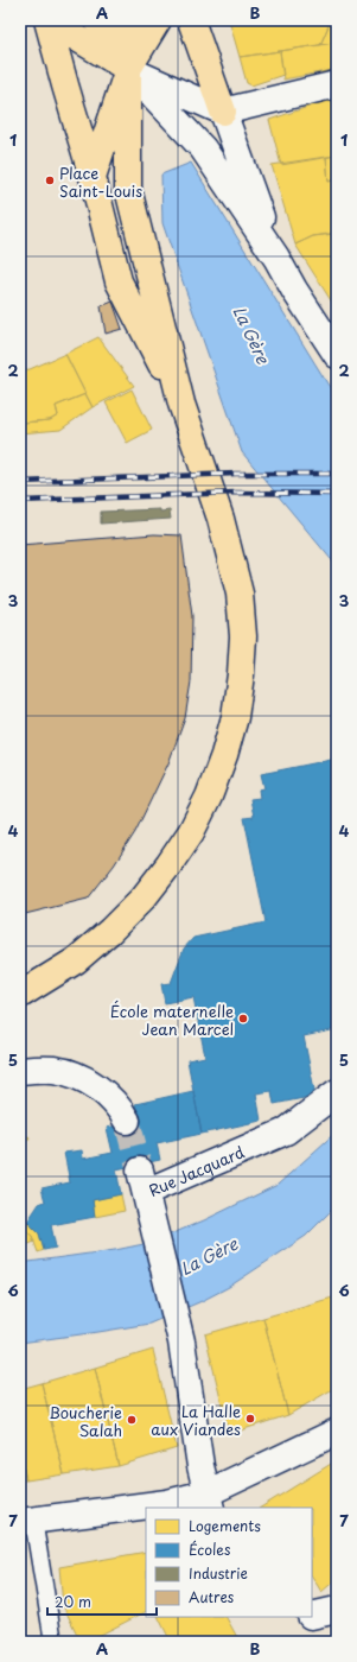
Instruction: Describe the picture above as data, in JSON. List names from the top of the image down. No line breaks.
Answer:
{"streets":{"main road":["Rue Jacquard"]},"water":["La Gère"],"places":["Place Saint-Louis","École maternelle Jean Marcel","La Halle aux Viandes","Boucherie Salah"],"legend":["Logements","Écoles","Industrie","Autres"],"scale_bar":"20 m","grid":{"columns":["A","B"],"rows":["1","2","3","4","5","6","7"]}}
